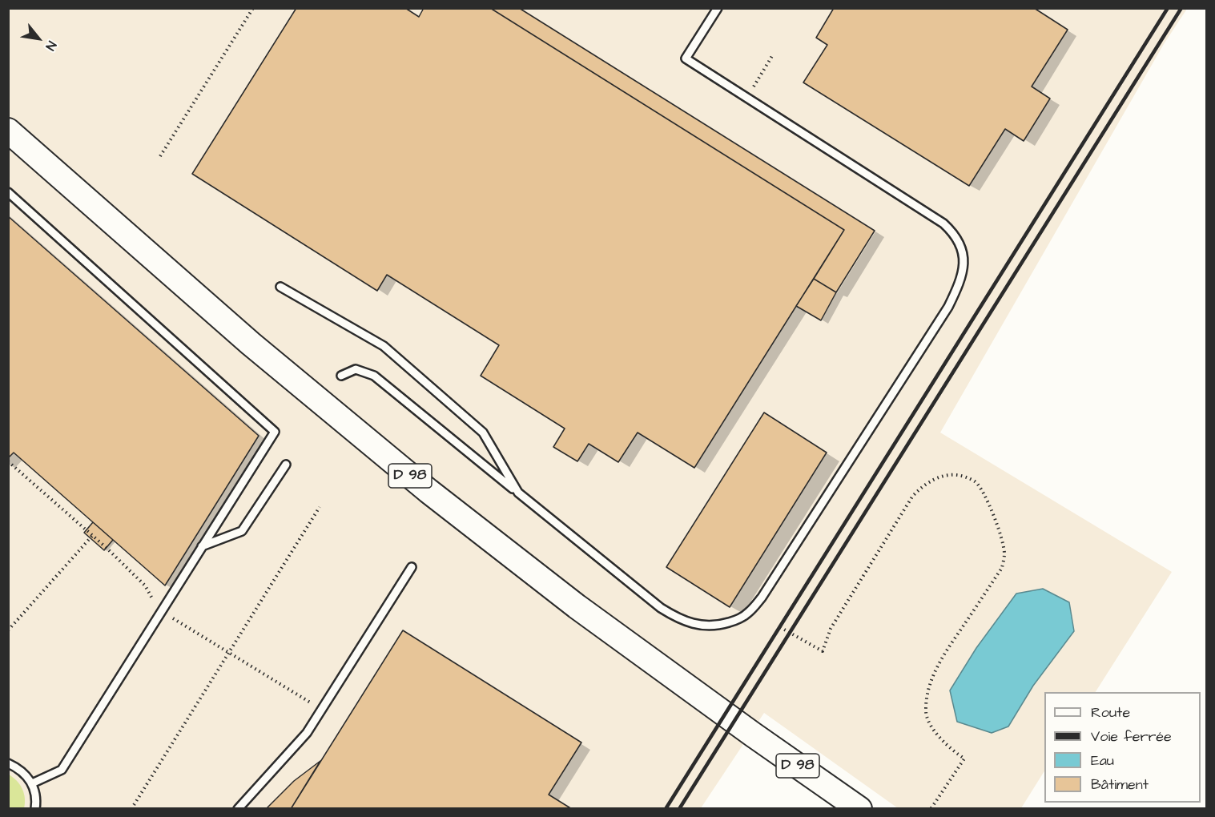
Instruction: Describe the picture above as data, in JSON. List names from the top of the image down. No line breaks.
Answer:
{"streets":{"main road":["D 98"]},"legend":["Route","Voie ferrée","Eau","Bâtiment"],"north":"bottom right"}
